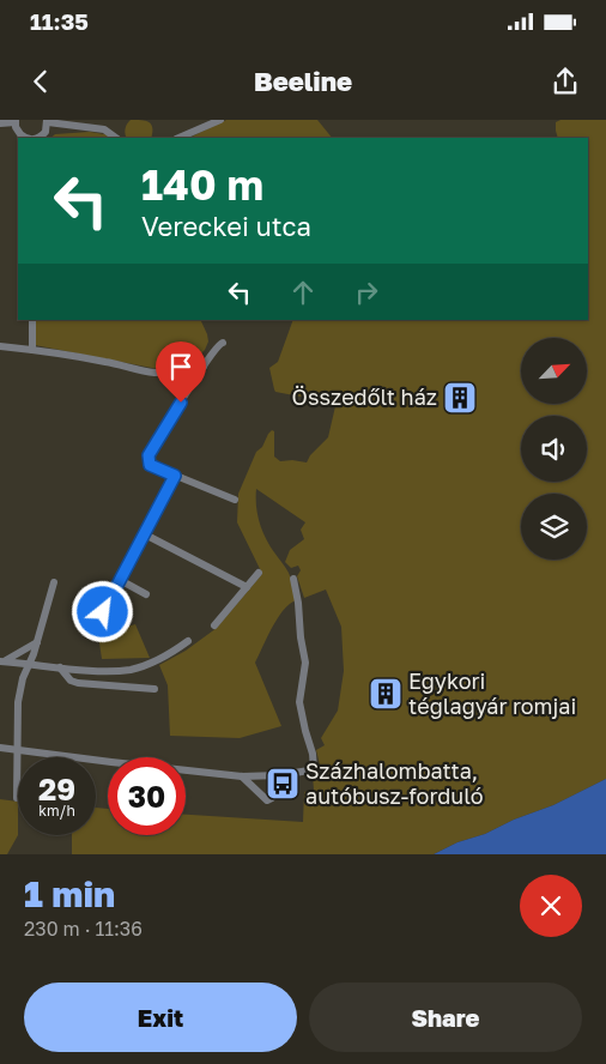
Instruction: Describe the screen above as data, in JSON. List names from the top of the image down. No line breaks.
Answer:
{"places":{"building":["Összedőlt ház","Egykori téglagyár romjai"],"bus stop":["Százhalombatta, autóbusz-forduló"]},"north":"top right","page":{"status":"11:35","header":"Beeline","turn":["140 m","Vereckei utca"],"speed":"29 km/h","limit":"30","heading":["1 min","230 m · 11:36"],"buttons":["Exit","Share"]}}
